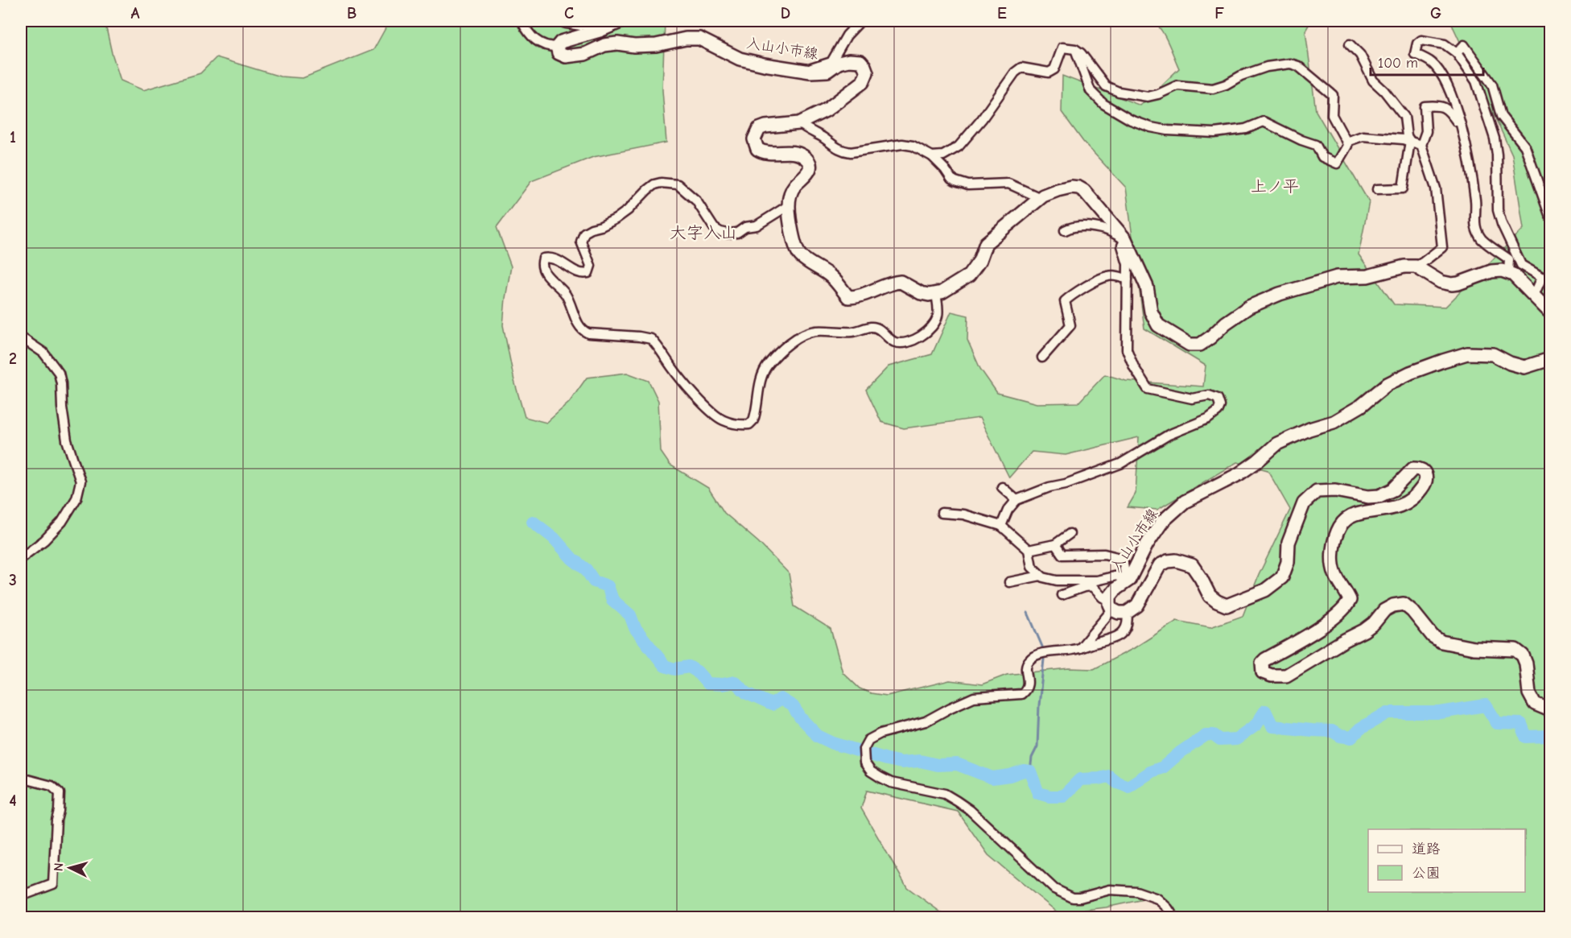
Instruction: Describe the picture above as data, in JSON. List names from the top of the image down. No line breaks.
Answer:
{"streets":{"main road":["入山小市線"]},"districts":["上ノ平","大字入山"],"legend":["道路","公園"],"scale_bar":"100 m","north":"left","grid":{"columns":["A","B","C","D","E","F","G"],"rows":["1","2","3","4"]}}
